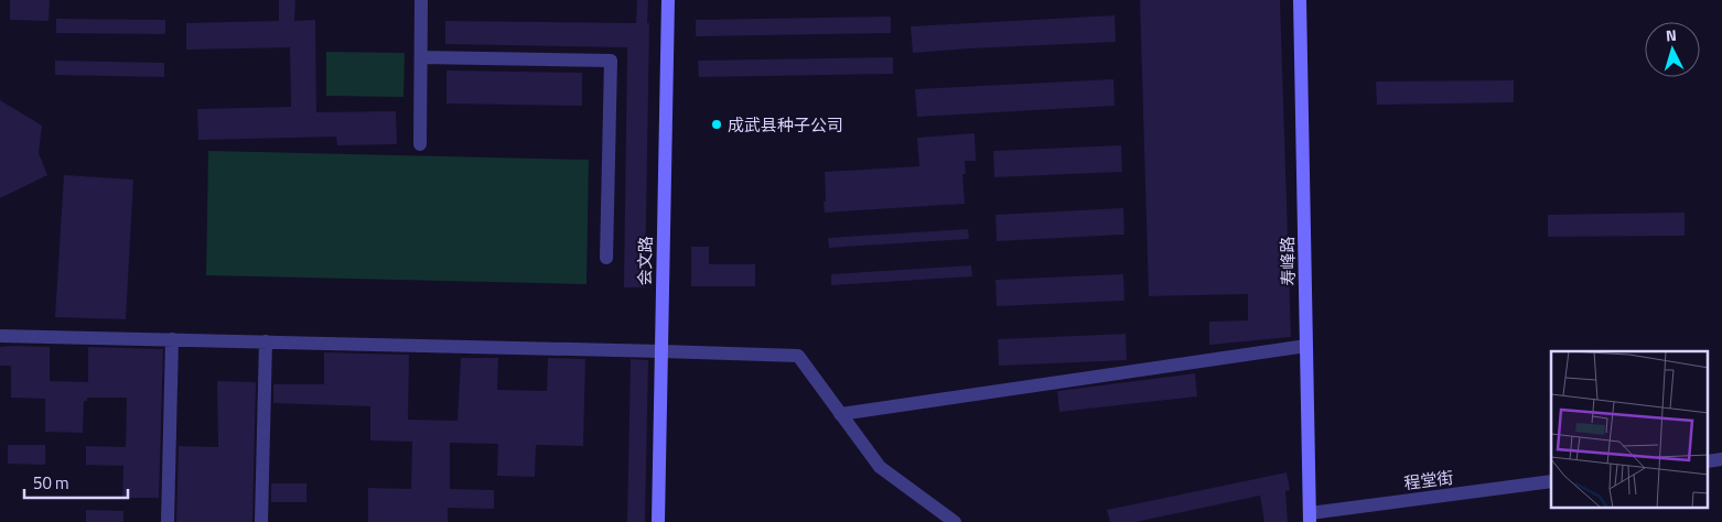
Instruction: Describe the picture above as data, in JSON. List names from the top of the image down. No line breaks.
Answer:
{"streets":{"street":["会文路","寿峰路","程堂街"]},"crossings":[["寿峰路","程堂街"]],"places":["成武县种子公司"],"scale_bar":"50 m","north":"top"}
